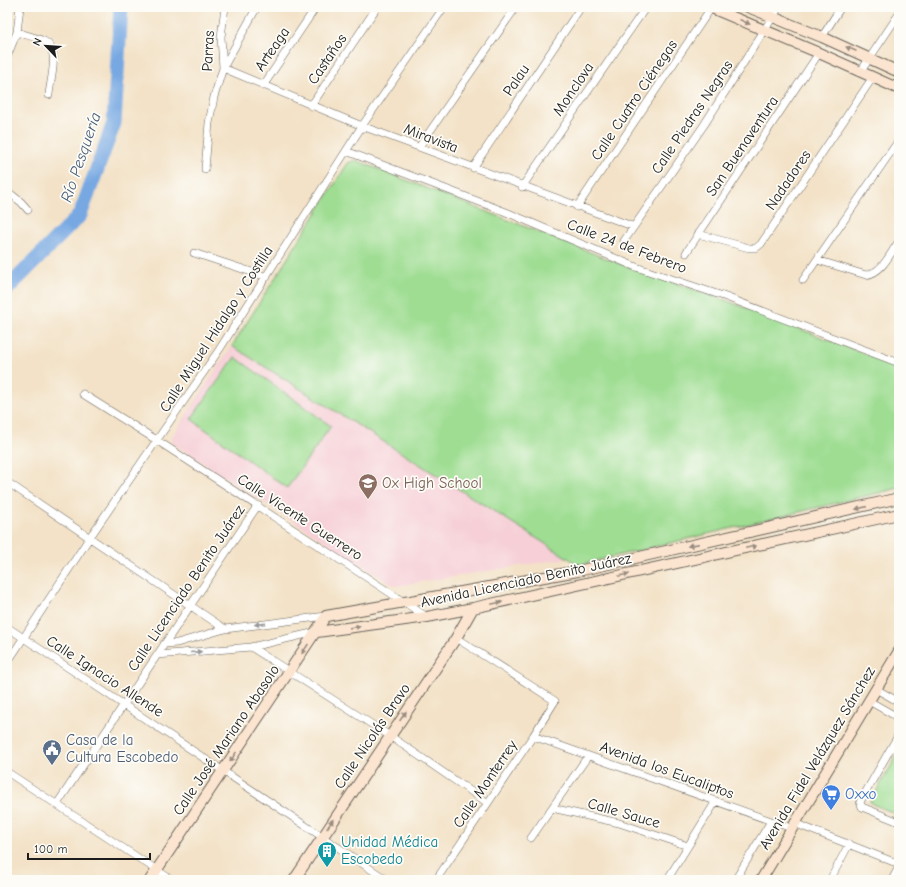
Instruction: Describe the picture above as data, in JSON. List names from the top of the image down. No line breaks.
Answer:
{"streets":{"street":["Arteaga","Parras","Castaños","Palau","Monclova","Calle Cuatro Ciénegas","Calle Piedras Negras","Miravista","San Buenaventura","Nadadores","Calle 24 de Febrero","Calle Miguel Hidalgo y Costilla","Calle Vicente Guerrero","Avenida Licenciado Benito Juárez","Calle Licenciado Benito Juárez","Calle Ignacio Allende","Calle Nicolás Bravo","Calle José Mariano Abasolo","Avenida Fidel Velázquez Sánchez","Avenida los Eucaliptos","Calle Monterrey","Calle Sauce"]},"crossings":[["Arteaga","Miravista"],["Parras","Miravista"],["Castaños","Miravista"],["Palau","Miravista"],["Monclova","Miravista"],["Calle Cuatro Ciénegas","Miravista"],["Calle Piedras Negras","Miravista"],["Miravista","Calle Miguel Hidalgo y Costilla"],["San Buenaventura","Nadadores"],["Calle 24 de Febrero","Calle Miguel Hidalgo y Costilla"],["Calle Miguel Hidalgo y Costilla","Calle Vicente Guerrero"],["Calle Miguel Hidalgo y Costilla","Calle Ignacio Allende"],["Calle Vicente Guerrero","Avenida Licenciado Benito Juárez"],["Calle Vicente Guerrero","Calle Licenciado Benito Juárez"],["Avenida Licenciado Benito Juárez","Calle Licenciado Benito Juárez"],["Avenida Licenciado Benito Juárez","Calle Nicolás Bravo"],["Avenida Licenciado Benito Juárez","Calle José Mariano Abasolo"],["Calle Licenciado Benito Juárez","Calle Ignacio Allende"],["Calle Ignacio Allende","Calle Nicolás Bravo"],["Calle Ignacio Allende","Calle José Mariano Abasolo"],["Calle Nicolás Bravo","Calle Monterrey"],["Avenida Fidel Velázquez Sánchez","Avenida los Eucaliptos"],["Avenida los Eucaliptos","Calle Monterrey"]],"one_way":["Calle Nicolás Bravo","Calle José Mariano Abasolo"],"water":["Río Pesquería"],"places":{"school or university":["Ox High School"],"public building":["Casa de la Cultura Escobedo"],"supermarket":["Oxxo"],"building":["Unidad Médica Escobedo"]},"scale_bar":"100 m","north":"top left"}
